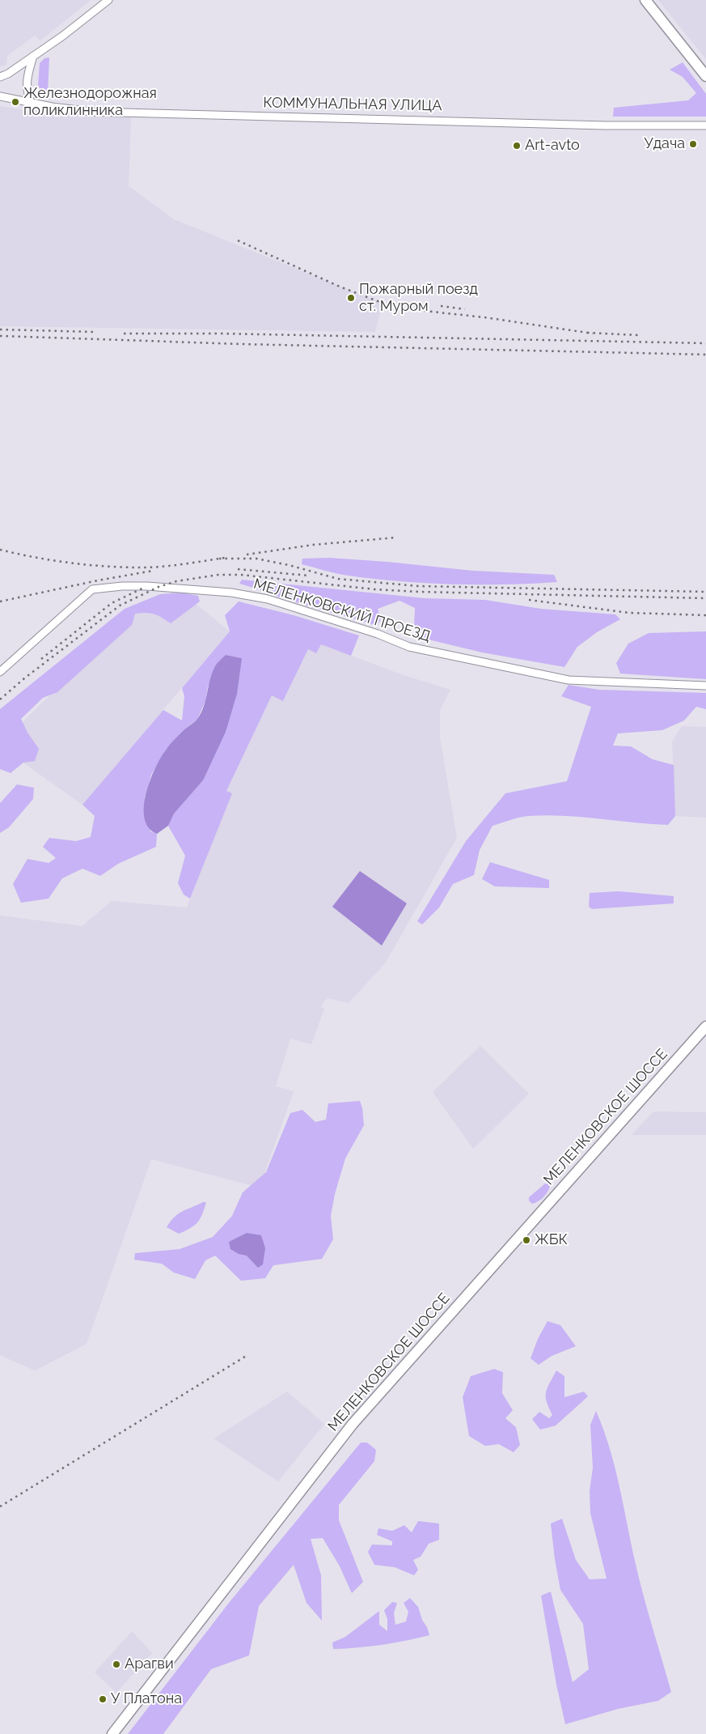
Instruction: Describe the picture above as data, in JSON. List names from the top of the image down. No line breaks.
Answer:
{"streets":{"main road":["МЕЛЕНКОВСКОЕ ШОССЕ"],"street":["КОММУНАЛЬНАЯ УЛИЦА","МЕЛЕНКОВСКИЙ ПРОЕЗД"]},"places":["Железнодорожная поликлинника","Удача","Art-avto","Пожарный поезд ст. Муром","ЖБК","Арагви","У Платона"]}
